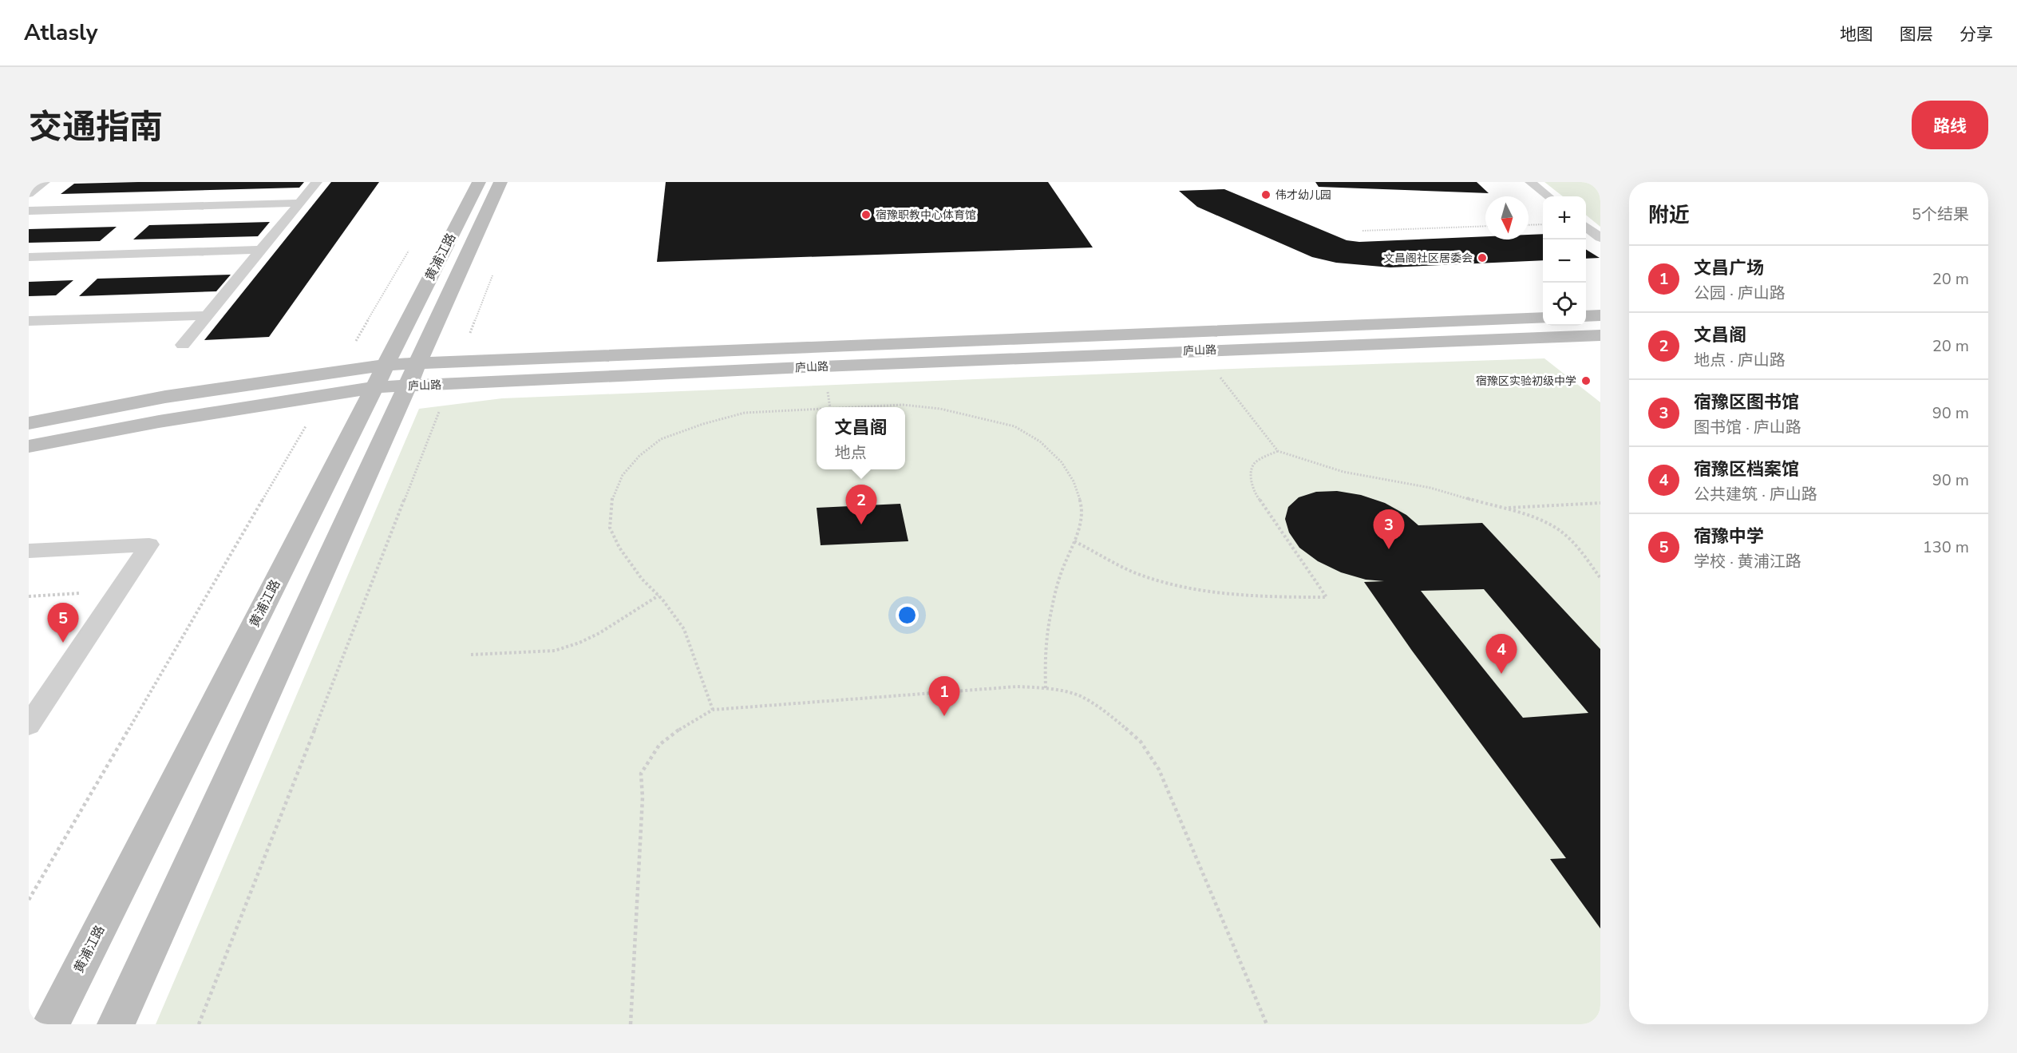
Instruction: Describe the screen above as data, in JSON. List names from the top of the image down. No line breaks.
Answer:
{"streets":{"street":["黄浦江路","庐山路"]},"crossings":[["黄浦江路","庐山路"]],"places":["伟才幼儿园","宿豫职教中心体育馆","文昌阁社区居委会","宿豫区实验初级中学"],"north":"bottom","page":{"header":"Atlasly","nav":["地图","图层","分享"],"title":"交通指南","buttons":"路线","heading":["附近","5个结果"],"map_buttons":["+","−"],"list":[{"mark":"1","name":"文昌广场","note":"公园 · 庐山路","value":"20 m"},{"mark":"2","name":"文昌阁","note":"地点 · 庐山路","value":"20 m"},{"mark":"3","name":"宿豫区图书馆","note":"图书馆 · 庐山路","value":"90 m"},{"mark":"4","name":"宿豫区档案馆","note":"公共建筑 · 庐山路","value":"90 m"},{"mark":"5","name":"宿豫中学","note":"学校 · 黄浦江路","value":"130 m"}],"popup":["文昌阁","地点"],"pins":["2","3","5","4","1"]}}
